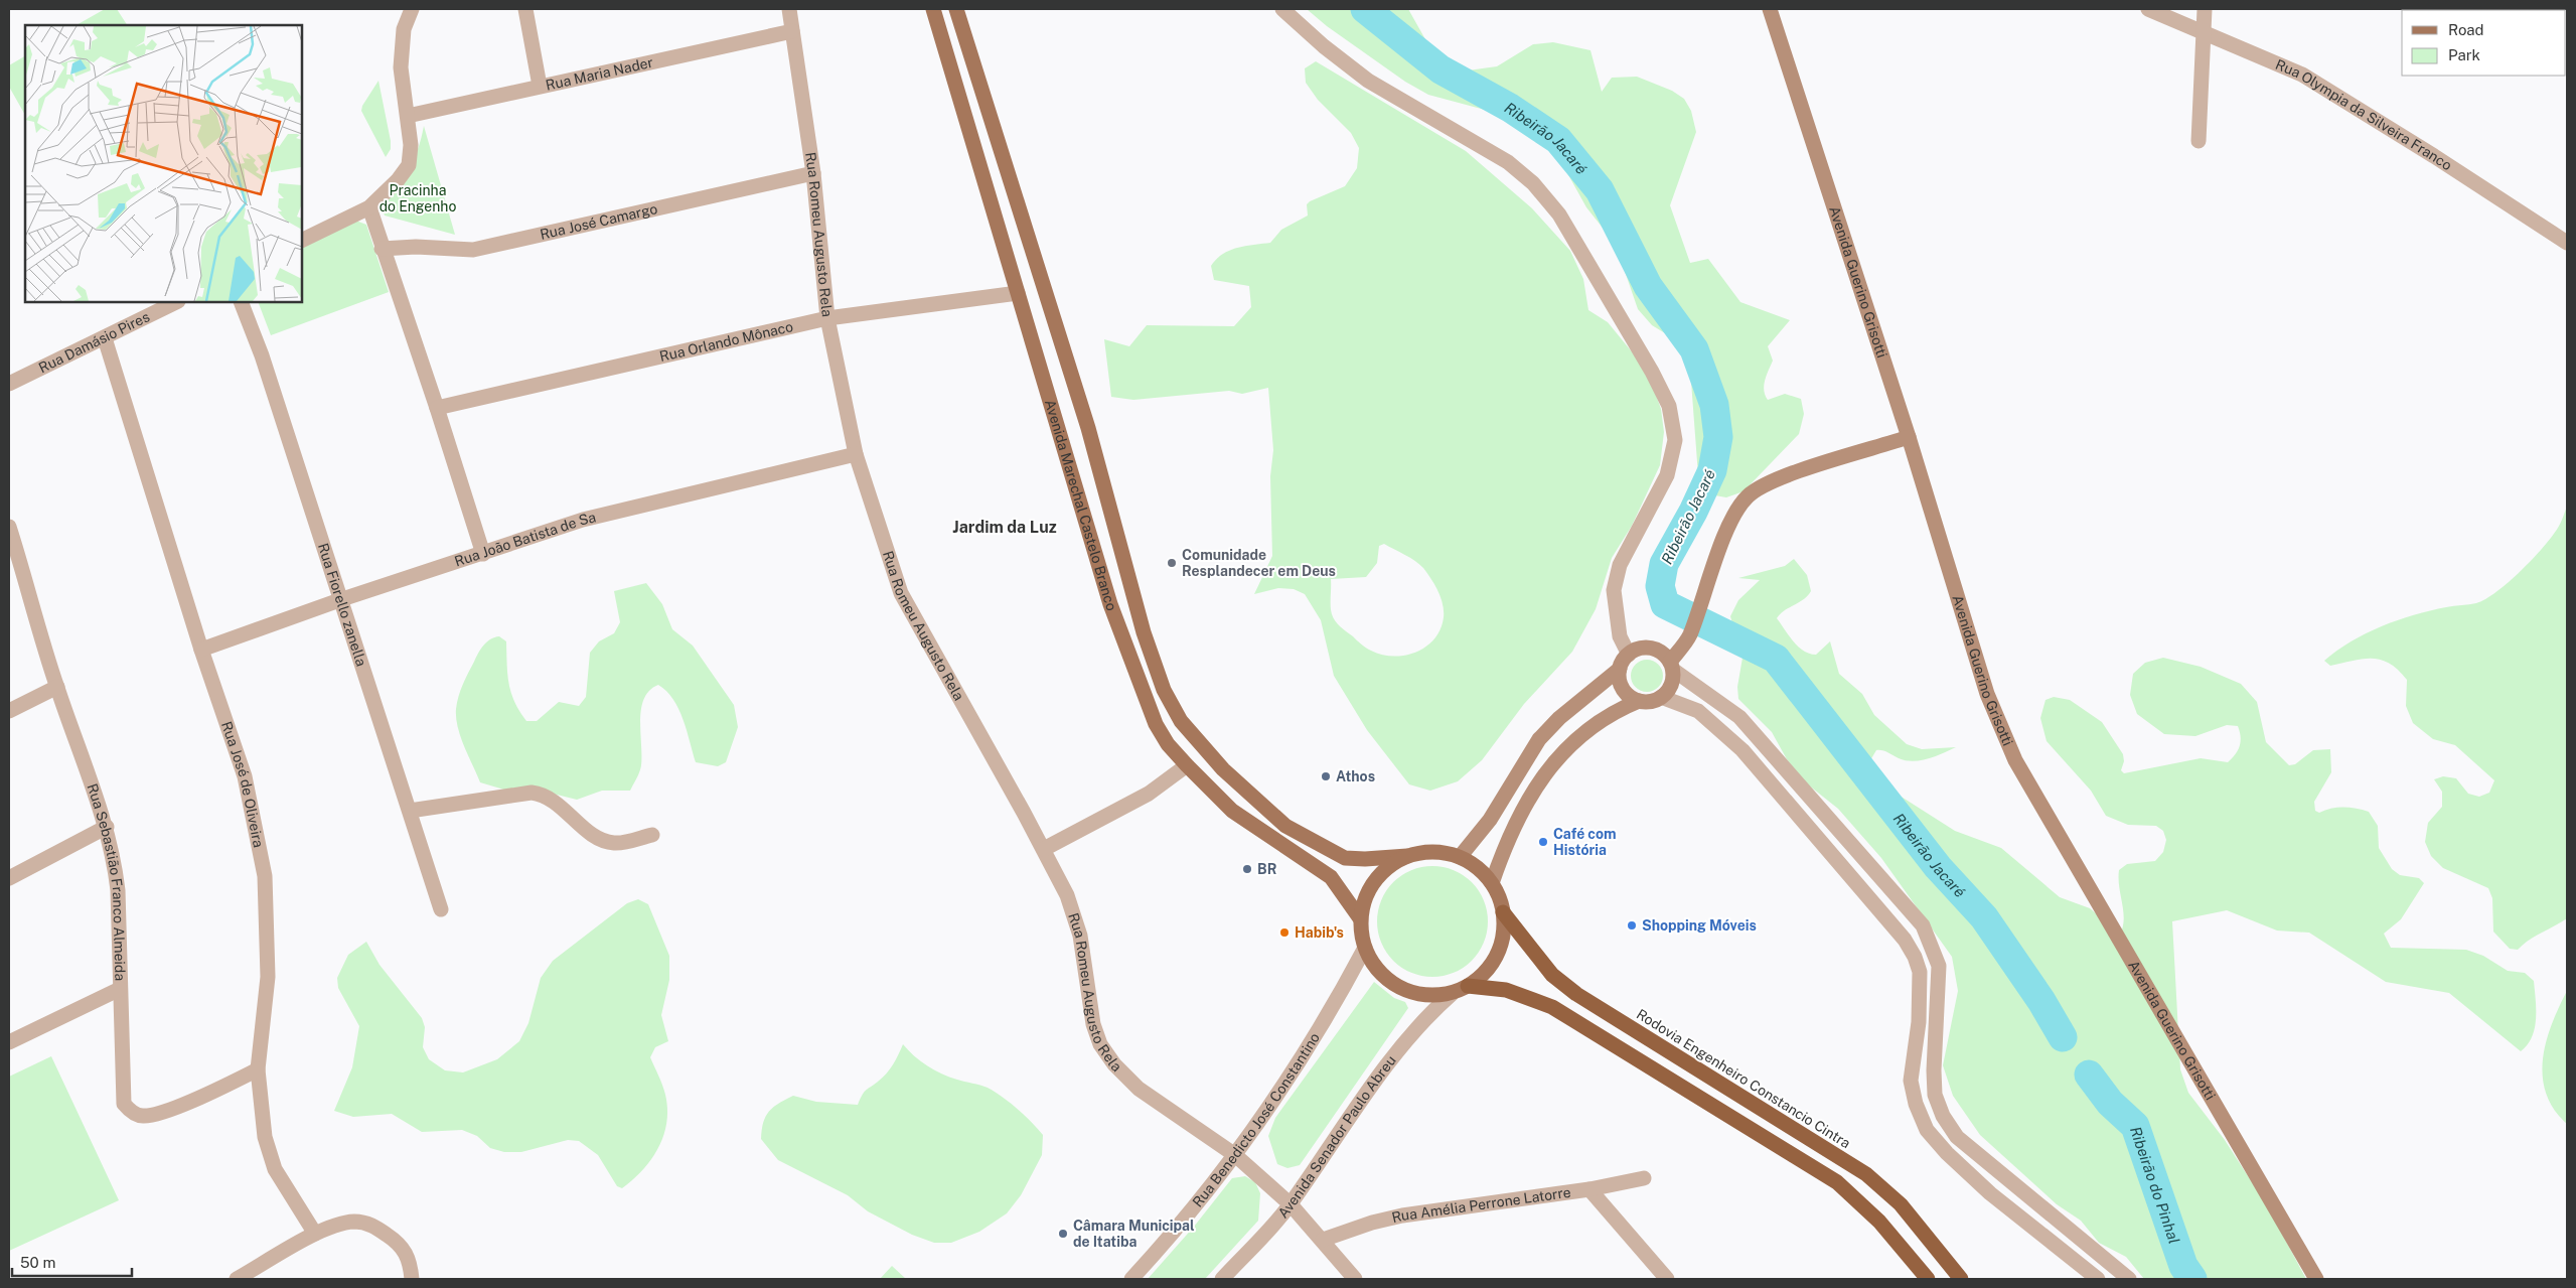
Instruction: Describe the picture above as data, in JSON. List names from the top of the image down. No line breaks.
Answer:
{"streets":{"highway":["Rodovia Engenheiro Constancio Cintra"],"main road":["Avenida Guerino Grisotti","Avenida Marechal Castelo Branco"],"street":["Rua Maria Nader","Rua Olympia da Silveira Franco","Rua José Camargo","Rua Romeu Augusto Rela","Rua Orlando Mônaco","Rua Damásio Pires","Rua João Batista de Sa","Rua Fiorello zanella","Rua José de Oliveira","Rua Sebastião Franco Almeida","Rua Benedicto José Constantino","Avenida Senador Paulo Abreu","Rua Amélia Perrone Latorre"]},"crossings":[["Rua Maria Nader","Rua Romeu Augusto Rela"],["Rua José Camargo","Rua Romeu Augusto Rela"],["Rua Romeu Augusto Rela","Rua Orlando Mônaco"],["Rua Romeu Augusto Rela","Rua João Batista de Sa"],["Rua Romeu Augusto Rela","Rua Benedicto José Constantino"],["Rua Romeu Augusto Rela","Avenida Senador Paulo Abreu"],["Rua Romeu Augusto Rela","Rua Amélia Perrone Latorre"],["Rua Orlando Mônaco","Avenida Marechal Castelo Branco"],["Rua Damásio Pires","Rua José de Oliveira"],["Avenida Marechal Castelo Branco","Rodovia Engenheiro Constancio Cintra"],["Avenida Marechal Castelo Branco","Rua Benedicto José Constantino"],["Avenida Marechal Castelo Branco","Avenida Senador Paulo Abreu"],["Rua João Batista de Sa","Rua Fiorello zanella"],["Rua João Batista de Sa","Rua José de Oliveira"],["Rua José de Oliveira","Rua Sebastião Franco Almeida"],["Rodovia Engenheiro Constancio Cintra","Rua Benedicto José Constantino"],["Rodovia Engenheiro Constancio Cintra","Avenida Senador Paulo Abreu"],["Rua Benedicto José Constantino","Avenida Senador Paulo Abreu"]],"districts":["Jardim da Luz"],"water":["Ribeirão Jacaré","Ribeirão do Pinhal"],"parks":["Pracinha do Engenho"],"places":["Comunidade Resplandecer em Deus","Athos","Café com História","BR","Shopping Móveis","Habib's","Câmara Municipal de Itatiba"],"legend":["Road","Park"],"scale_bar":"50 m"}
